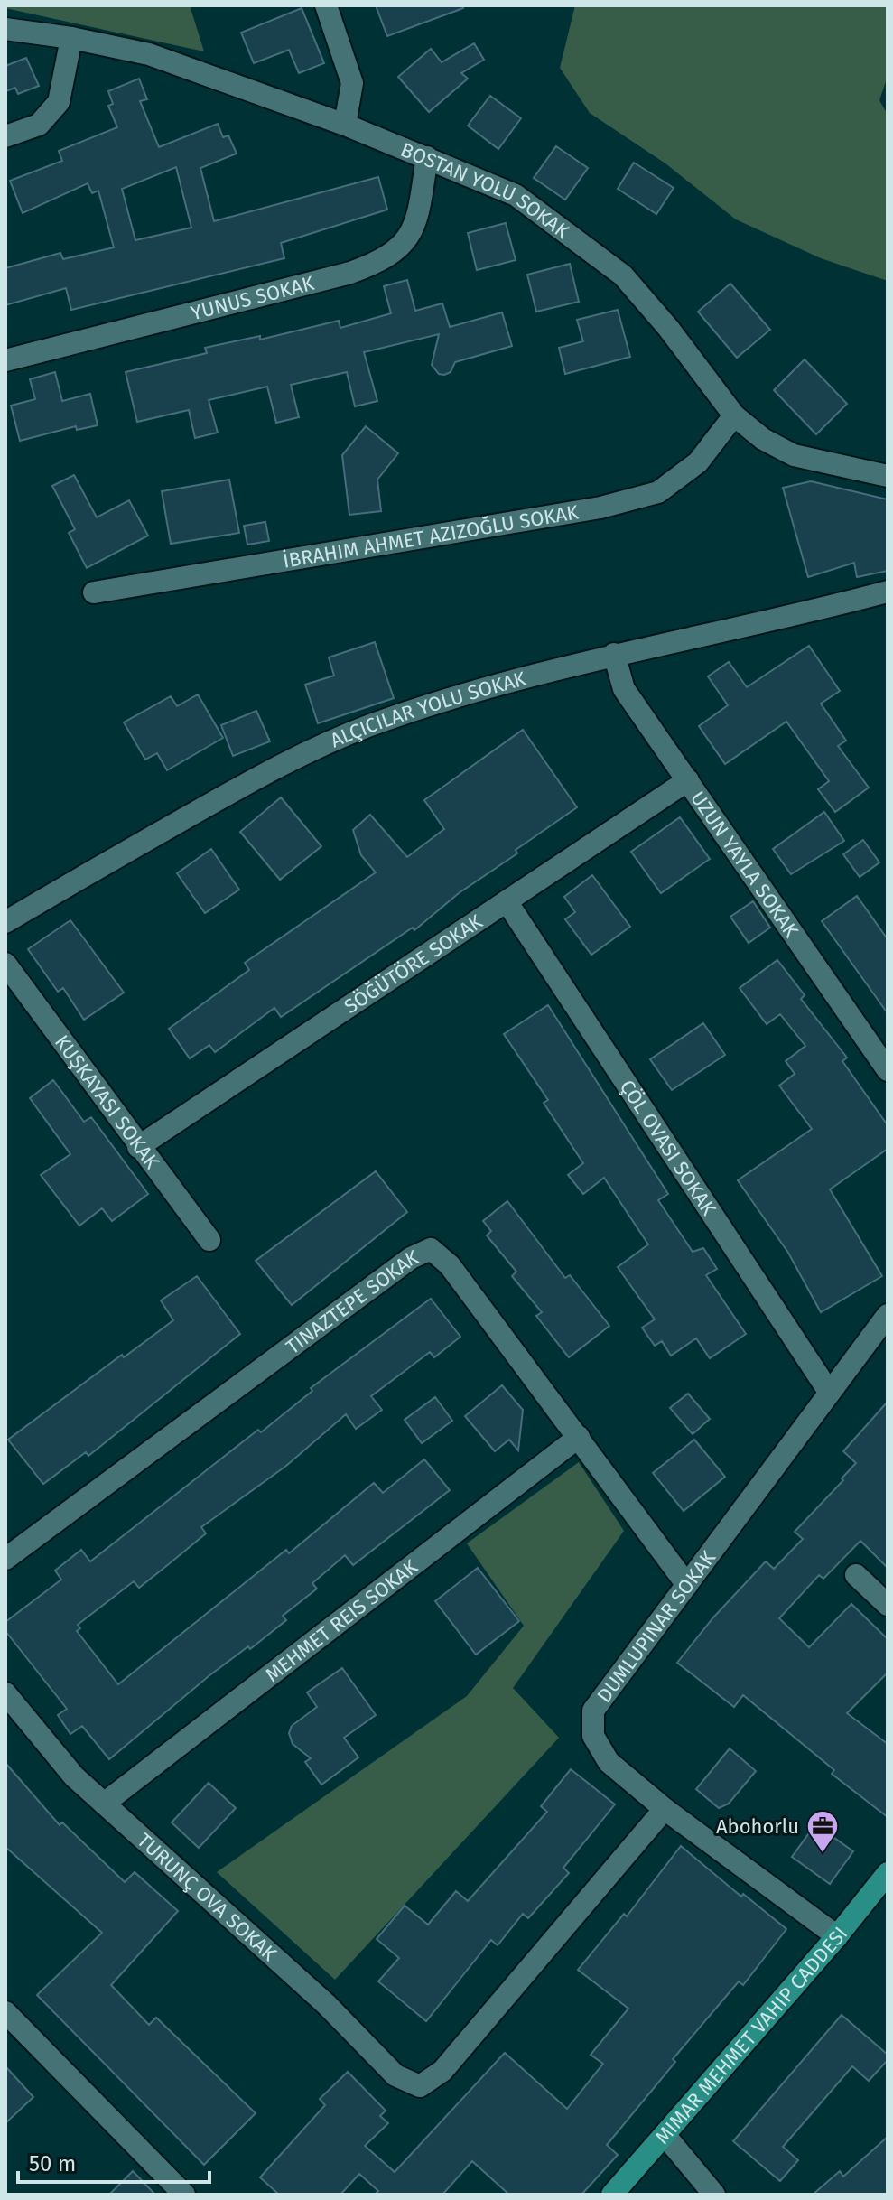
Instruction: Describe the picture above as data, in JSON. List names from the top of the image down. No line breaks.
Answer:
{"streets":{"main road":["MIMAR MEHMET VAHIP CADDESI"],"street":["BOSTAN YOLU SOKAK","YUNUS SOKAK","İBRAHIM AHMET AZIZOĞLU SOKAK","UZUN YAYLA SOKAK","SÖĞÜTÖRE SOKAK","MEHMET REIS SOKAK","TURUNÇ OVA SOKAK"]},"crossings":[["BOSTAN YOLU SOKAK","YUNUS SOKAK"],["BOSTAN YOLU SOKAK","İBRAHIM AHMET AZIZOĞLU SOKAK"],["UZUN YAYLA SOKAK","SÖĞÜTÖRE SOKAK"],["MEHMET REIS SOKAK","TURUNÇ OVA SOKAK"]],"places":{"office":["Abohorlu"]},"scale_bar":"50 m"}
